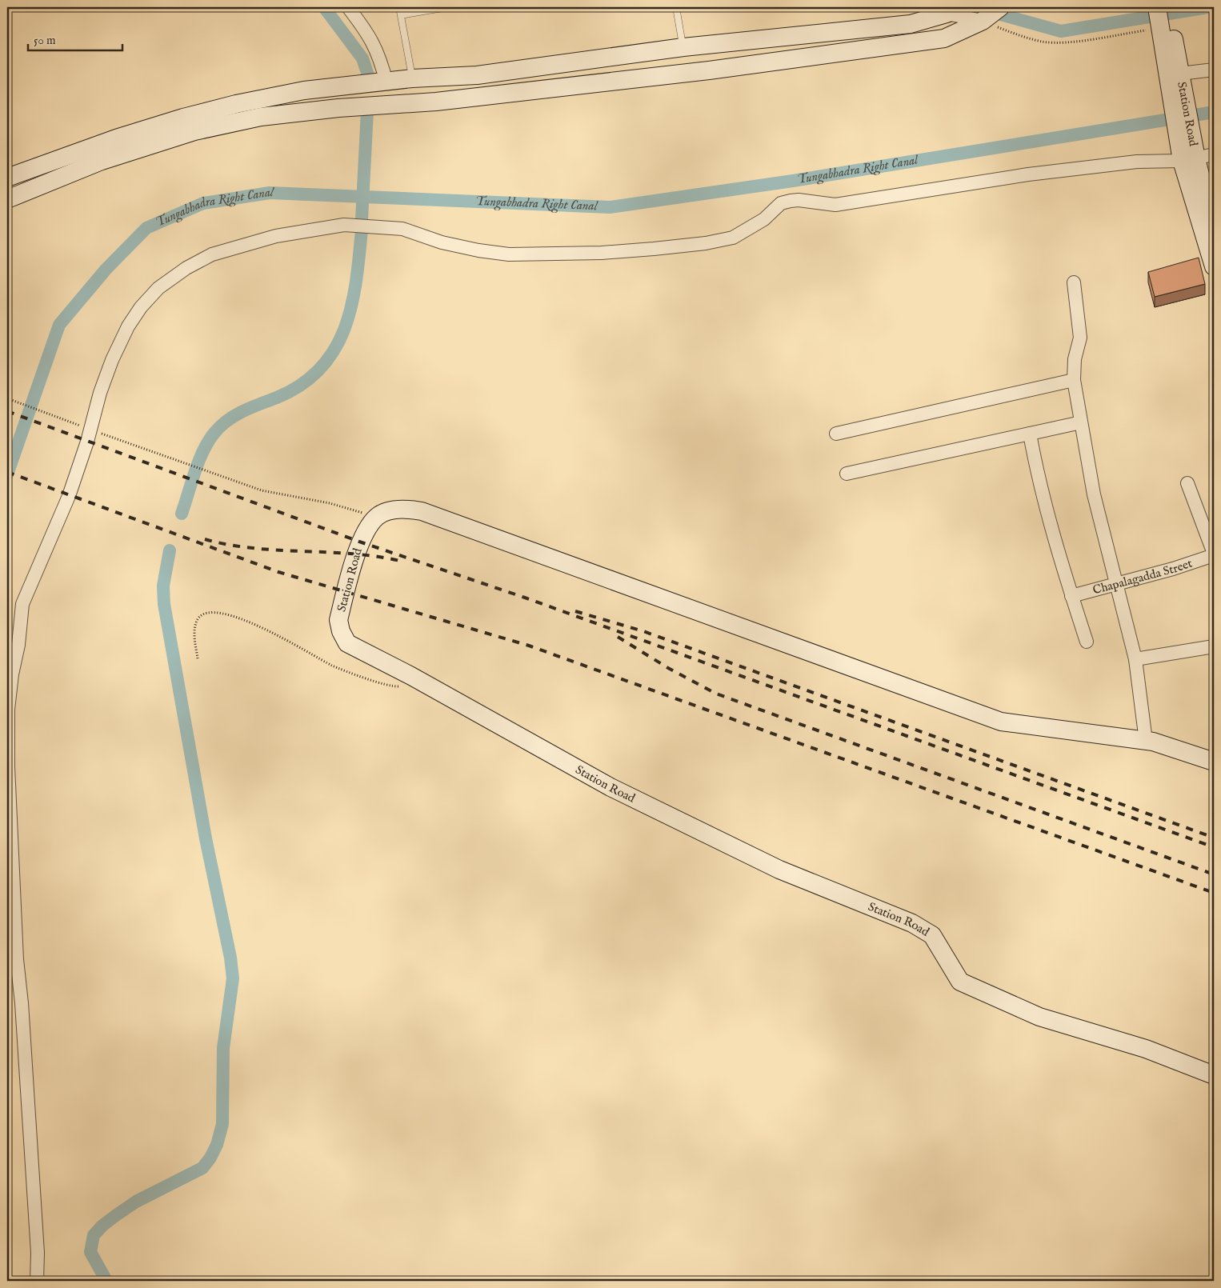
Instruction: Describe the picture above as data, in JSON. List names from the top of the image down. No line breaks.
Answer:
{"streets":{"street":["Station Road","Chapalagadda Street"]},"water":["Tungabhadra Right Canal"],"scale_bar":"50 m"}
